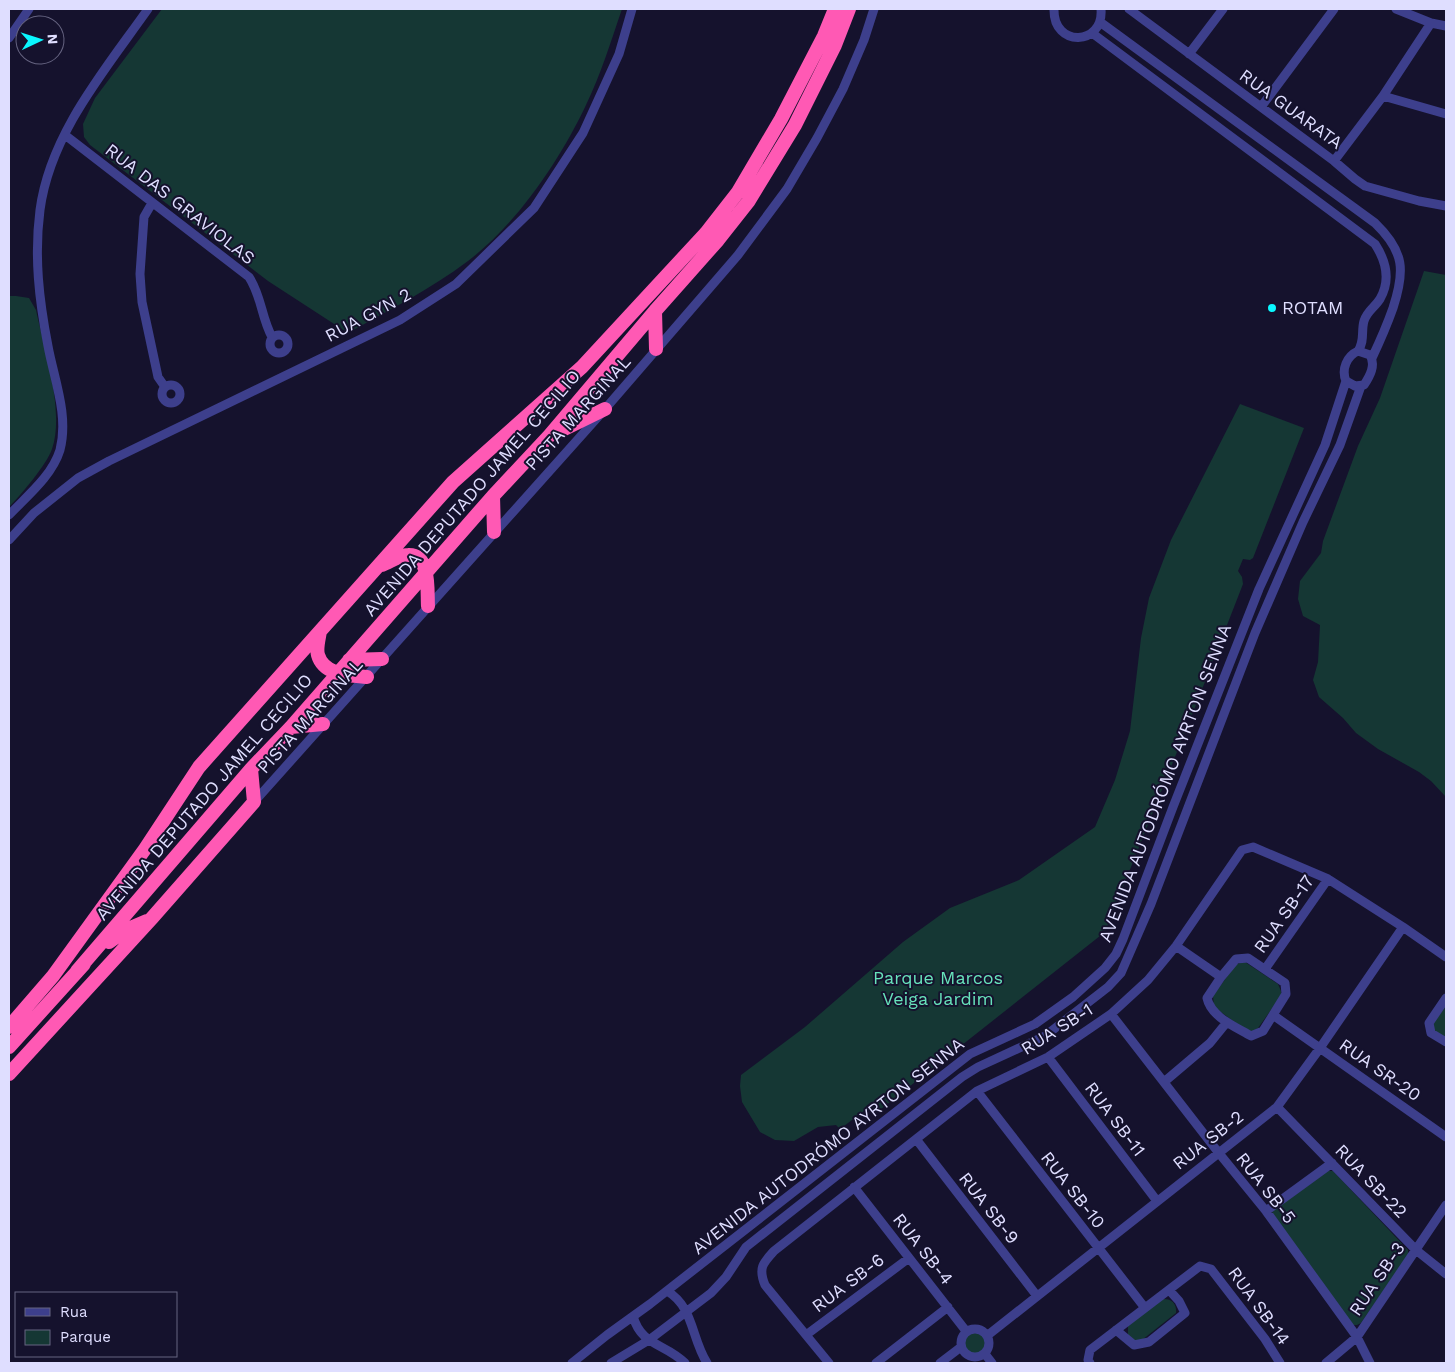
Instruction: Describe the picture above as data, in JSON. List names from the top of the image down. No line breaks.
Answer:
{"streets":{"highway":["AVENIDA DEPUTADO JAMEL CECILIO"],"street":["RUA GUARATA","RUA DAS GRAVIOLAS","RUA GYN 2","PISTA MARGINAL","AVENIDA AUTODRÓMO AYRTON SENNA","RUA SB-17","RUA SB-1","RUA SR-20","RUA SB-11","RUA SB-2","RUA SB-22","RUA SB-5","RUA SB-10","RUA SB-9","RUA SB-4","RUA SB-3","RUA SB-6","RUA SB-14"]},"crossings":[["RUA SB-17","RUA SB-1"],["RUA SB-17","RUA SR-20"],["RUA SB-1","RUA SB-11"],["RUA SB-1","RUA SB-2"],["RUA SB-1","RUA SB-5"],["RUA SB-1","RUA SB-10"],["RUA SB-1","RUA SB-9"],["RUA SB-1","RUA SB-4"],["RUA SB-1","RUA SB-6"],["RUA SR-20","RUA SB-2"],["RUA SB-11","RUA SB-2"],["RUA SB-2","RUA SB-22"],["RUA SB-2","RUA SB-5"],["RUA SB-2","RUA SB-10"],["RUA SB-2","RUA SB-9"],["RUA SB-2","RUA SB-4"],["RUA SB-22","RUA SB-3"],["RUA SB-5","RUA SB-3"],["RUA SB-4","RUA SB-6"]],"parks":["Parque Marcos Veiga Jardim"],"places":["ROTAM"],"legend":["Rua","Parque"],"north":"right"}
